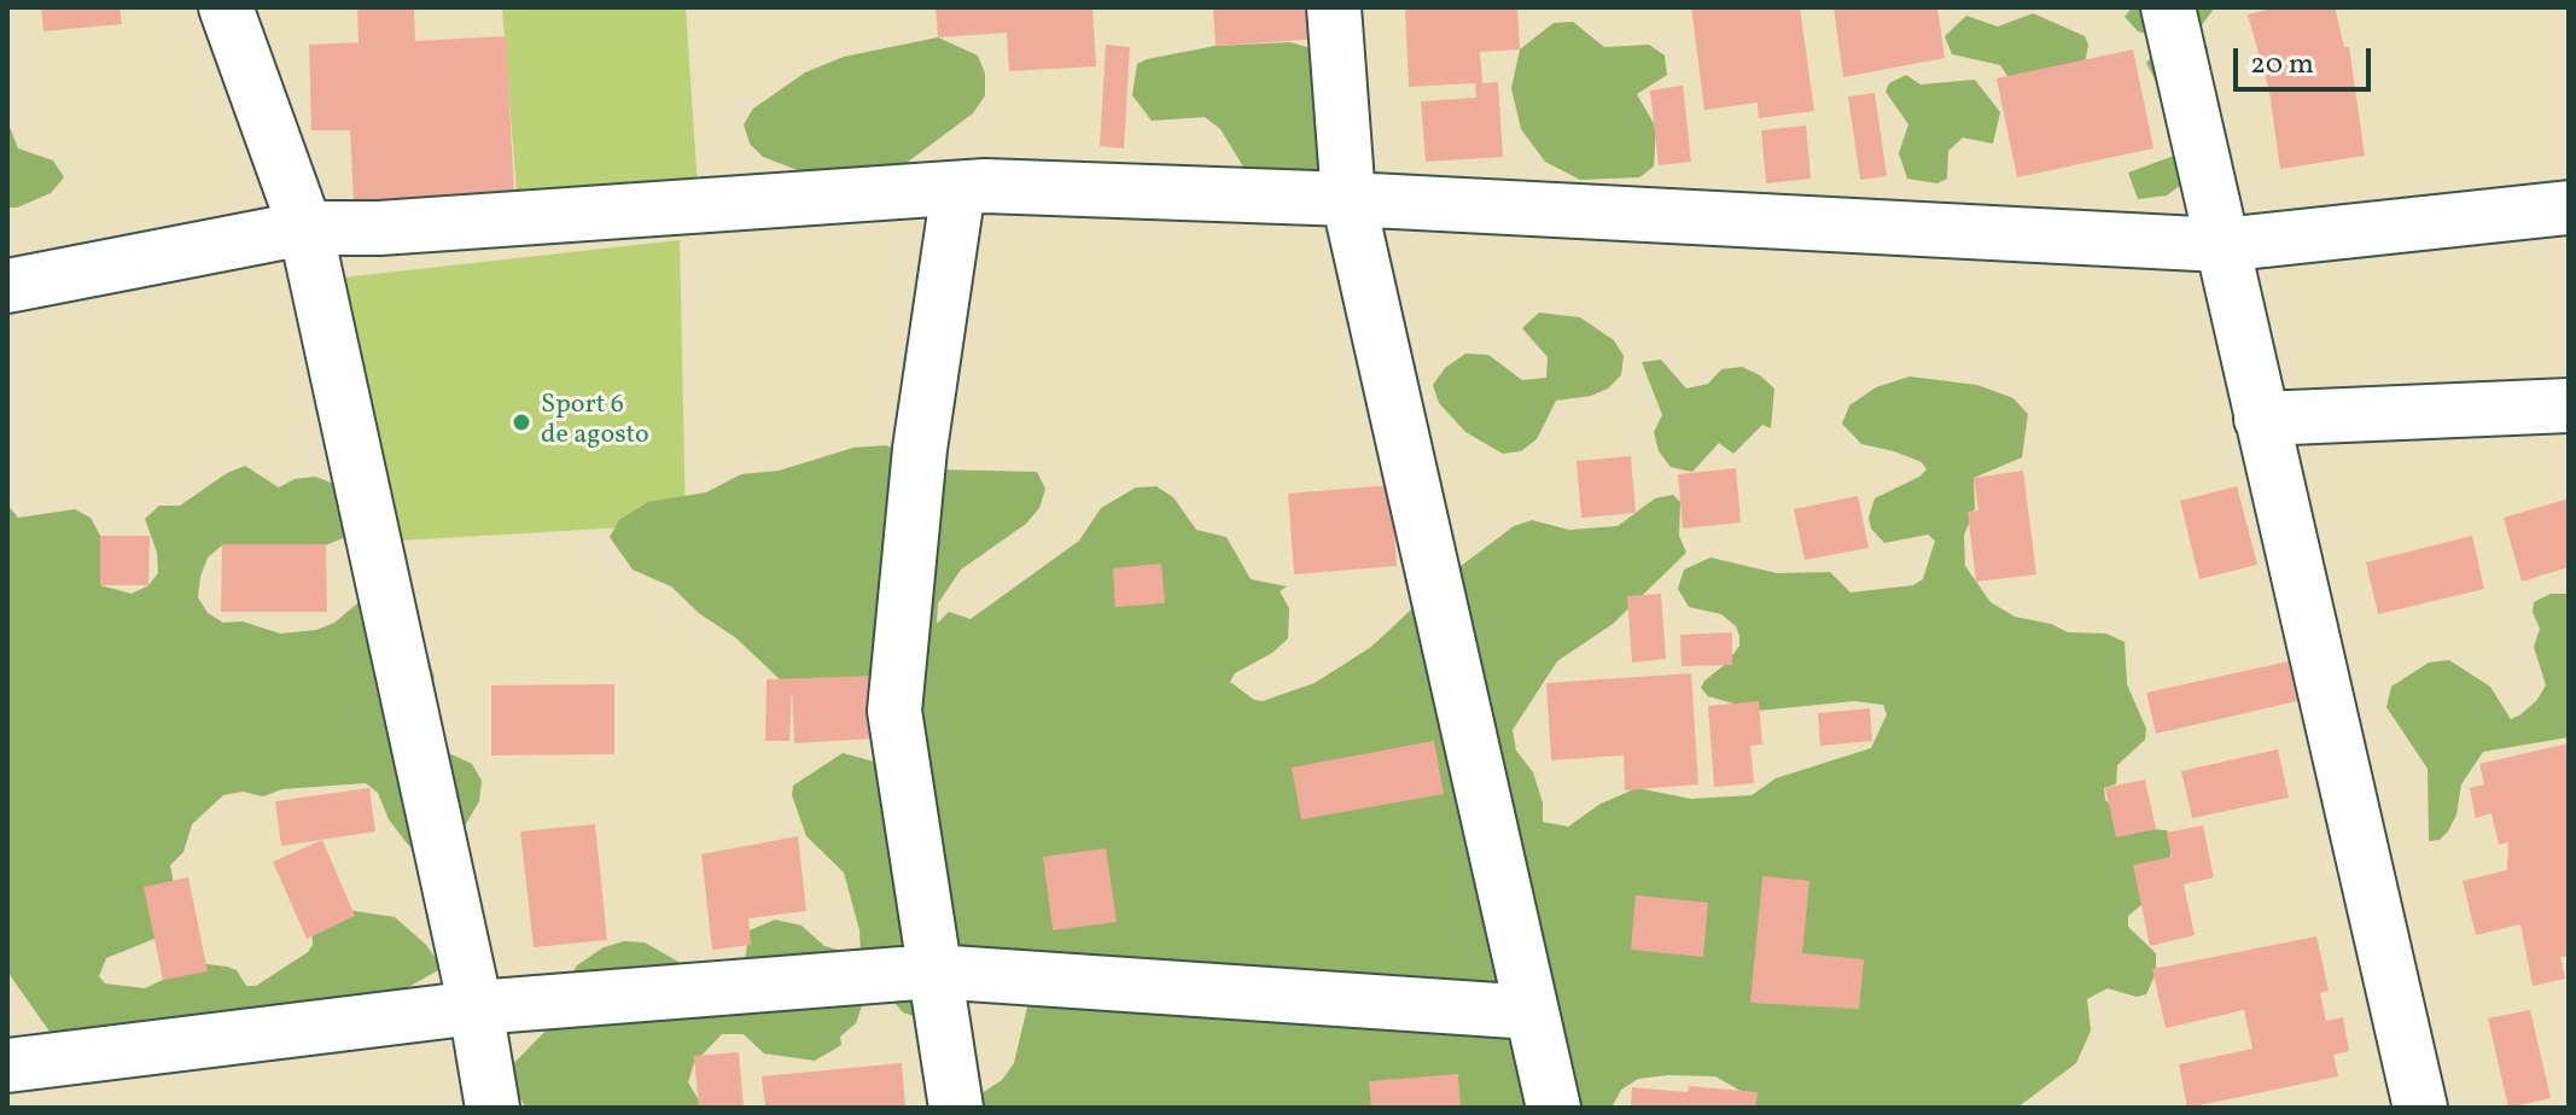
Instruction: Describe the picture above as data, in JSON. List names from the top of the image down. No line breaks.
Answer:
{"places":["Sport 6 de agosto"],"scale_bar":"20 m"}
